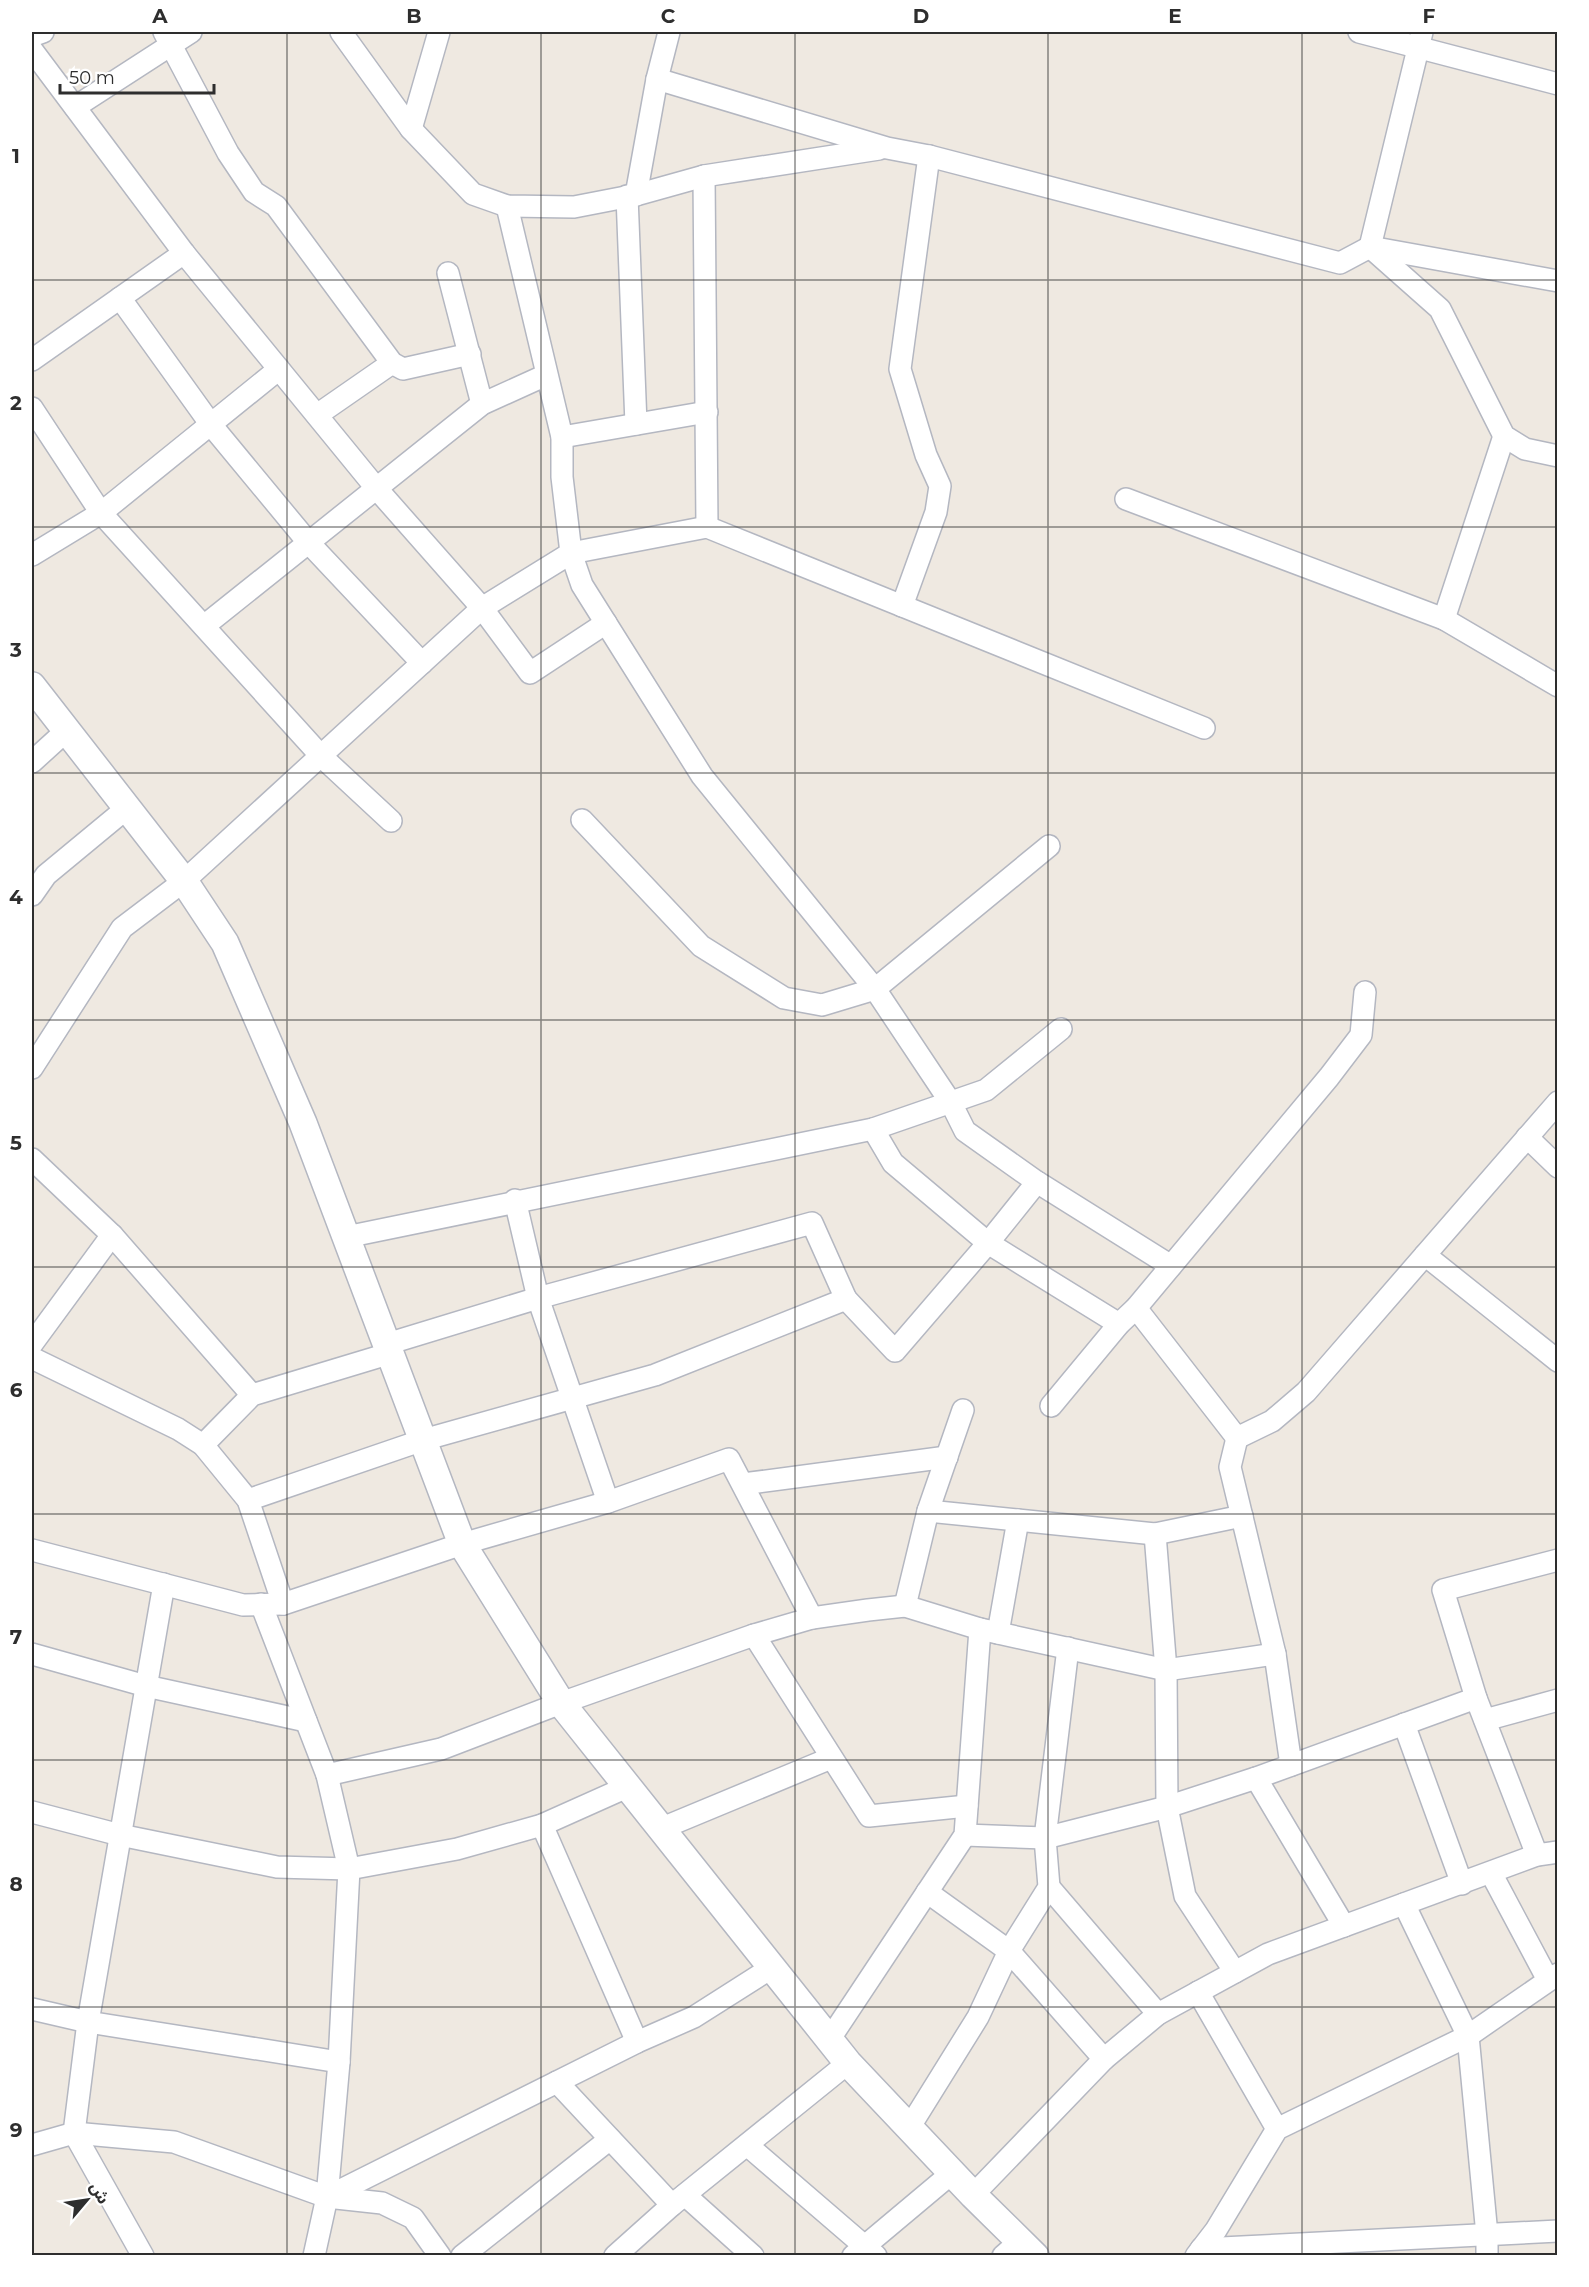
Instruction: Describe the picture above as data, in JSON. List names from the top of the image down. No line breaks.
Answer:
{"scale_bar":"50 m","north":"top right","grid":{"columns":["A","B","C","D","E","F"],"rows":["1","2","3","4","5","6","7","8","9"]}}
